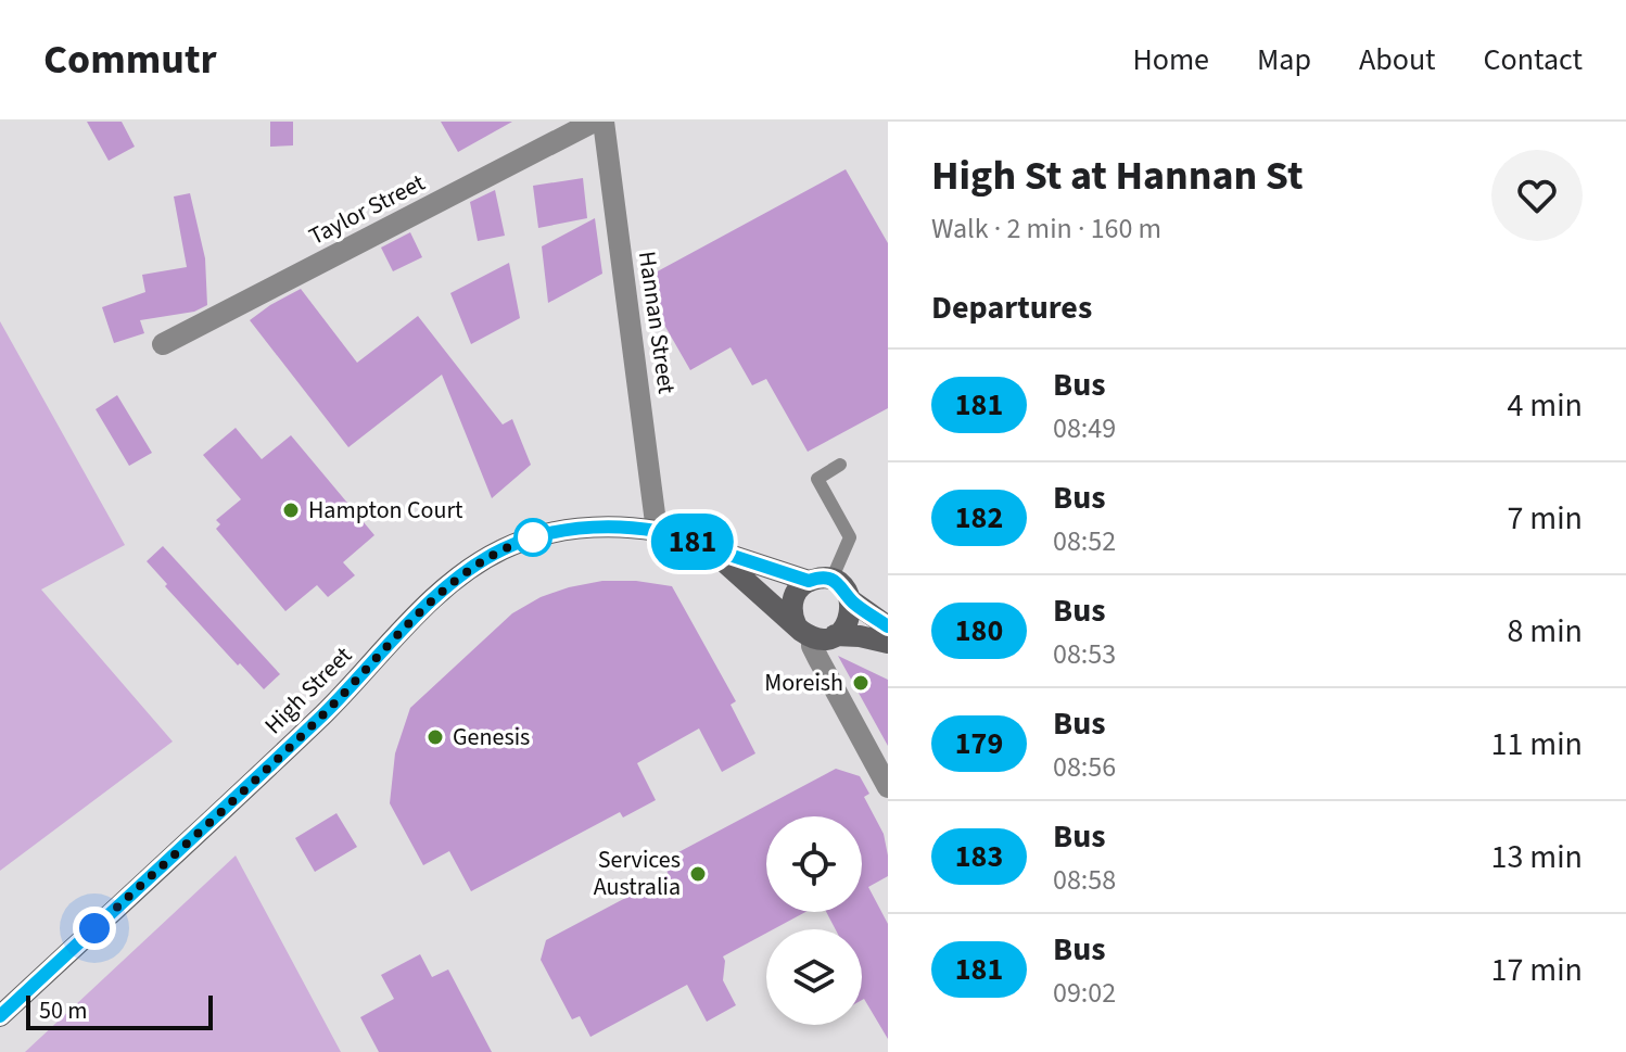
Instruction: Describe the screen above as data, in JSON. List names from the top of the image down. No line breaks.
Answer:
{"streets":{"main road":["High Street"],"street":["Taylor Street","Hannan Street"]},"crossings":[["Hannan Street","High Street"]],"places":["Hampton Court","Moreish","Genesis","Services Australia"],"lines":["bus line 181"],"scale_bar":"50 m","page":{"header":"Commutr","nav":["Home","Map","About","Contact"],"on_map":"181","heading":[["High St at Hannan St","Walk · 2 min · 160 m"],"Departures"],"list":[{"mark":"181","name":"Bus","note":"08:49","value":"4 min"},{"mark":"182","name":"Bus","note":"08:52","value":"7 min"},{"mark":"180","name":"Bus","note":"08:53","value":"8 min"},{"mark":"179","name":"Bus","note":"08:56","value":"11 min"},{"mark":"183","name":"Bus","note":"08:58","value":"13 min"},{"mark":"181","name":"Bus","note":"09:02","value":"17 min"}],"scale":"50 m"}}
